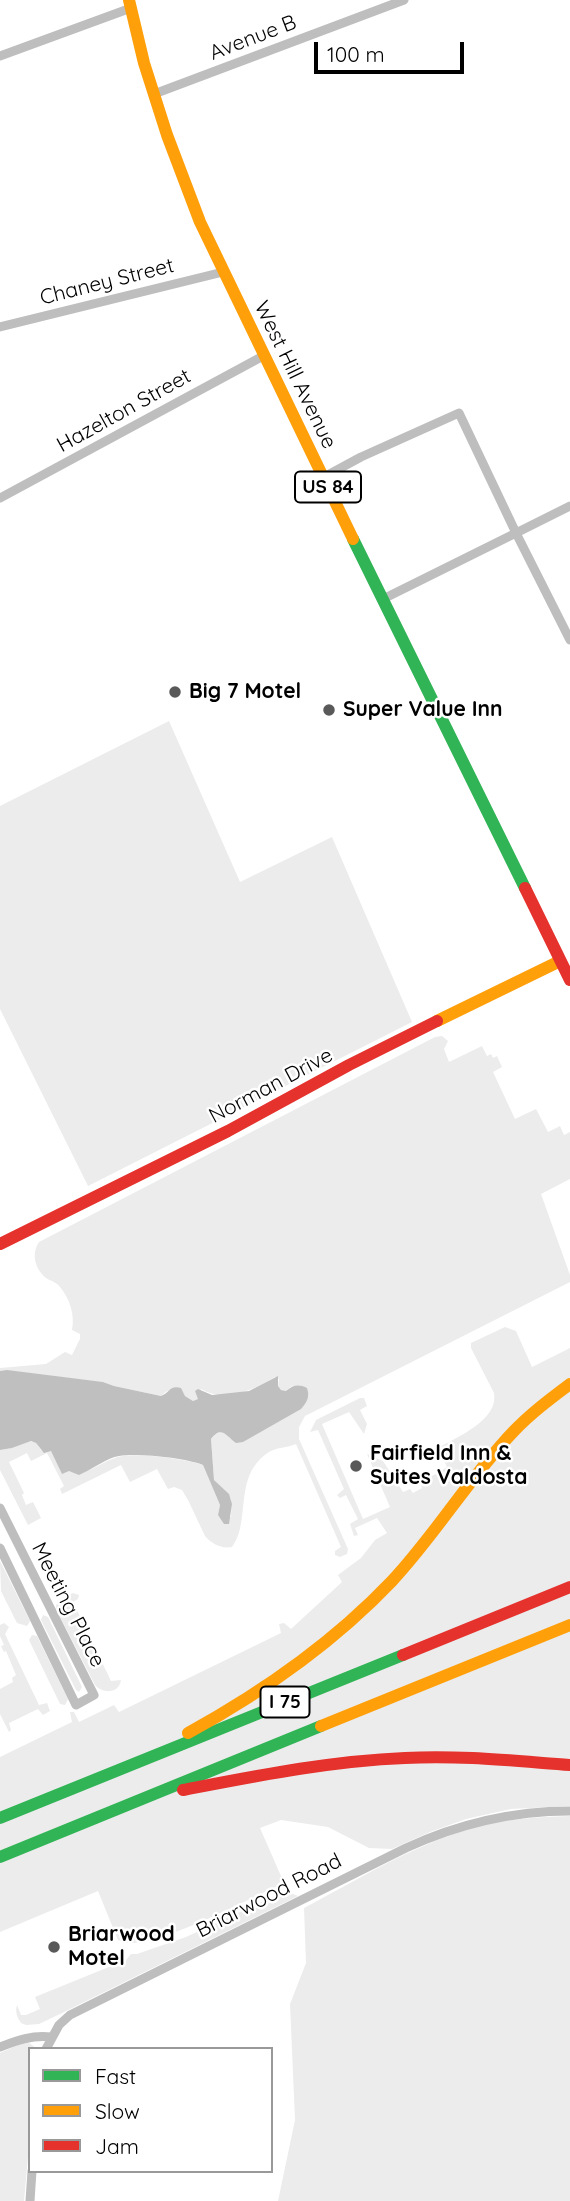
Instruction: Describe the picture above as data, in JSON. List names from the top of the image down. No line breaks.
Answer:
{"streets":{"main road":["West Hill Avenue","US 84","Norman Drive","I 75"],"street":["Avenue B","Chaney Street","Hazelton Street","Meeting Place","Briarwood Road"]},"crossings":[["Avenue B","West Hill Avenue"],["Chaney Street","West Hill Avenue"],["West Hill Avenue","Hazelton Street"],["West Hill Avenue","Norman Drive"]],"places":["Big 7 Motel","Super Value Inn","Fairfield Inn & Suites Valdosta","Briarwood Motel"],"legend":["Fast","Slow","Jam"],"scale_bar":"100 m"}
